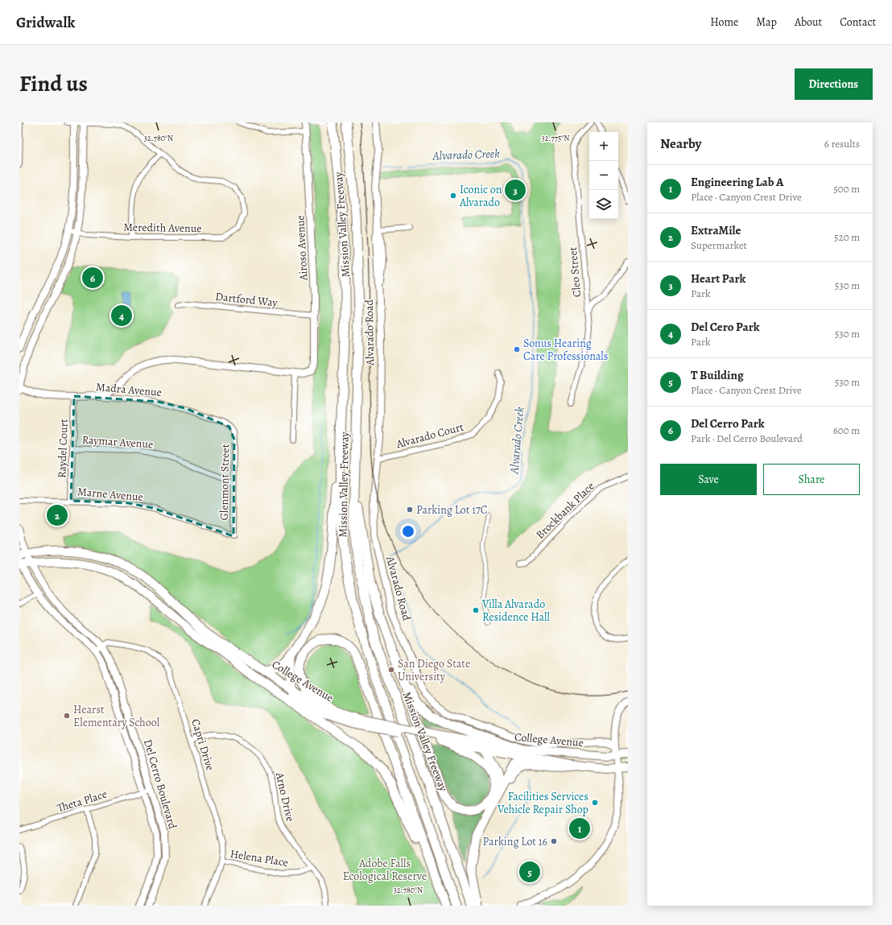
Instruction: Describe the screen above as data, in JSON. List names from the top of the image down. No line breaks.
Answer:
{"streets":{"highway":["Mission Valley Freeway"],"main road":["College Avenue"],"street":["Meredith Avenue","Airoso Avenue","Cleo Street","Dartford Way","Alvarado Road","Madra Avenue","Alvarado Court","Raymar Avenue","Raydel Court","Glenmont Street","Marne Avenue","Brockbank Place","Capri Drive","Del Cerro Boulevard","Arno Drive","Theta Place","Helena Place"]},"crossings":[["Airoso Avenue","Dartford Way"],["Alvarado Road","Alvarado Court"],["Madra Avenue","Raydel Court"],["Madra Avenue","Glenmont Street"],["Raymar Avenue","Raydel Court"],["Raymar Avenue","Glenmont Street"],["Raydel Court","Marne Avenue"],["Glenmont Street","Marne Avenue"],["College Avenue","Del Cerro Boulevard"],["Capri Drive","Del Cerro Boulevard"],["Capri Drive","Arno Drive"],["Capri Drive","Helena Place"],["Del Cerro Boulevard","Theta Place"],["Arno Drive","Helena Place"]],"water":["Alvarado Creek"],"parks":["Adobe Falls Ecological Reserve"],"places":["Iconic on Alvarado","Sonus Hearing Care Professionals","Parking Lot 17C","Villa Alvarado Residence Hall","San Diego State University","Hearst Elementary School","Facilities Services Vehicle Repair Shop","Parking Lot 16"],"page":{"header":"Gridwalk","nav":["Home","Map","About","Contact"],"title":"Find us","buttons":["Directions",["Save","Share"]],"heading":["Nearby","6 results"],"map_buttons":["+","−"],"list":[{"mark":"1","name":"Engineering Lab A","note":"Place · Canyon Crest Drive","value":"500 m"},{"mark":"2","name":"ExtraMile","note":"Supermarket","value":"520 m"},{"mark":"3","name":"Heart Park","note":"Park","value":"530 m"},{"mark":"4","name":"Del Cero Park","note":"Park","value":"530 m"},{"mark":"5","name":"T Building","note":"Place · Canyon Crest Drive","value":"530 m"},{"mark":"6","name":"Del Cerro Park","note":"Park · Del Cerro Boulevard","value":"600 m"}],"pins":["3","6","4","2","1","5"]},"coordinates":["32.780°N","32.775°N"]}
